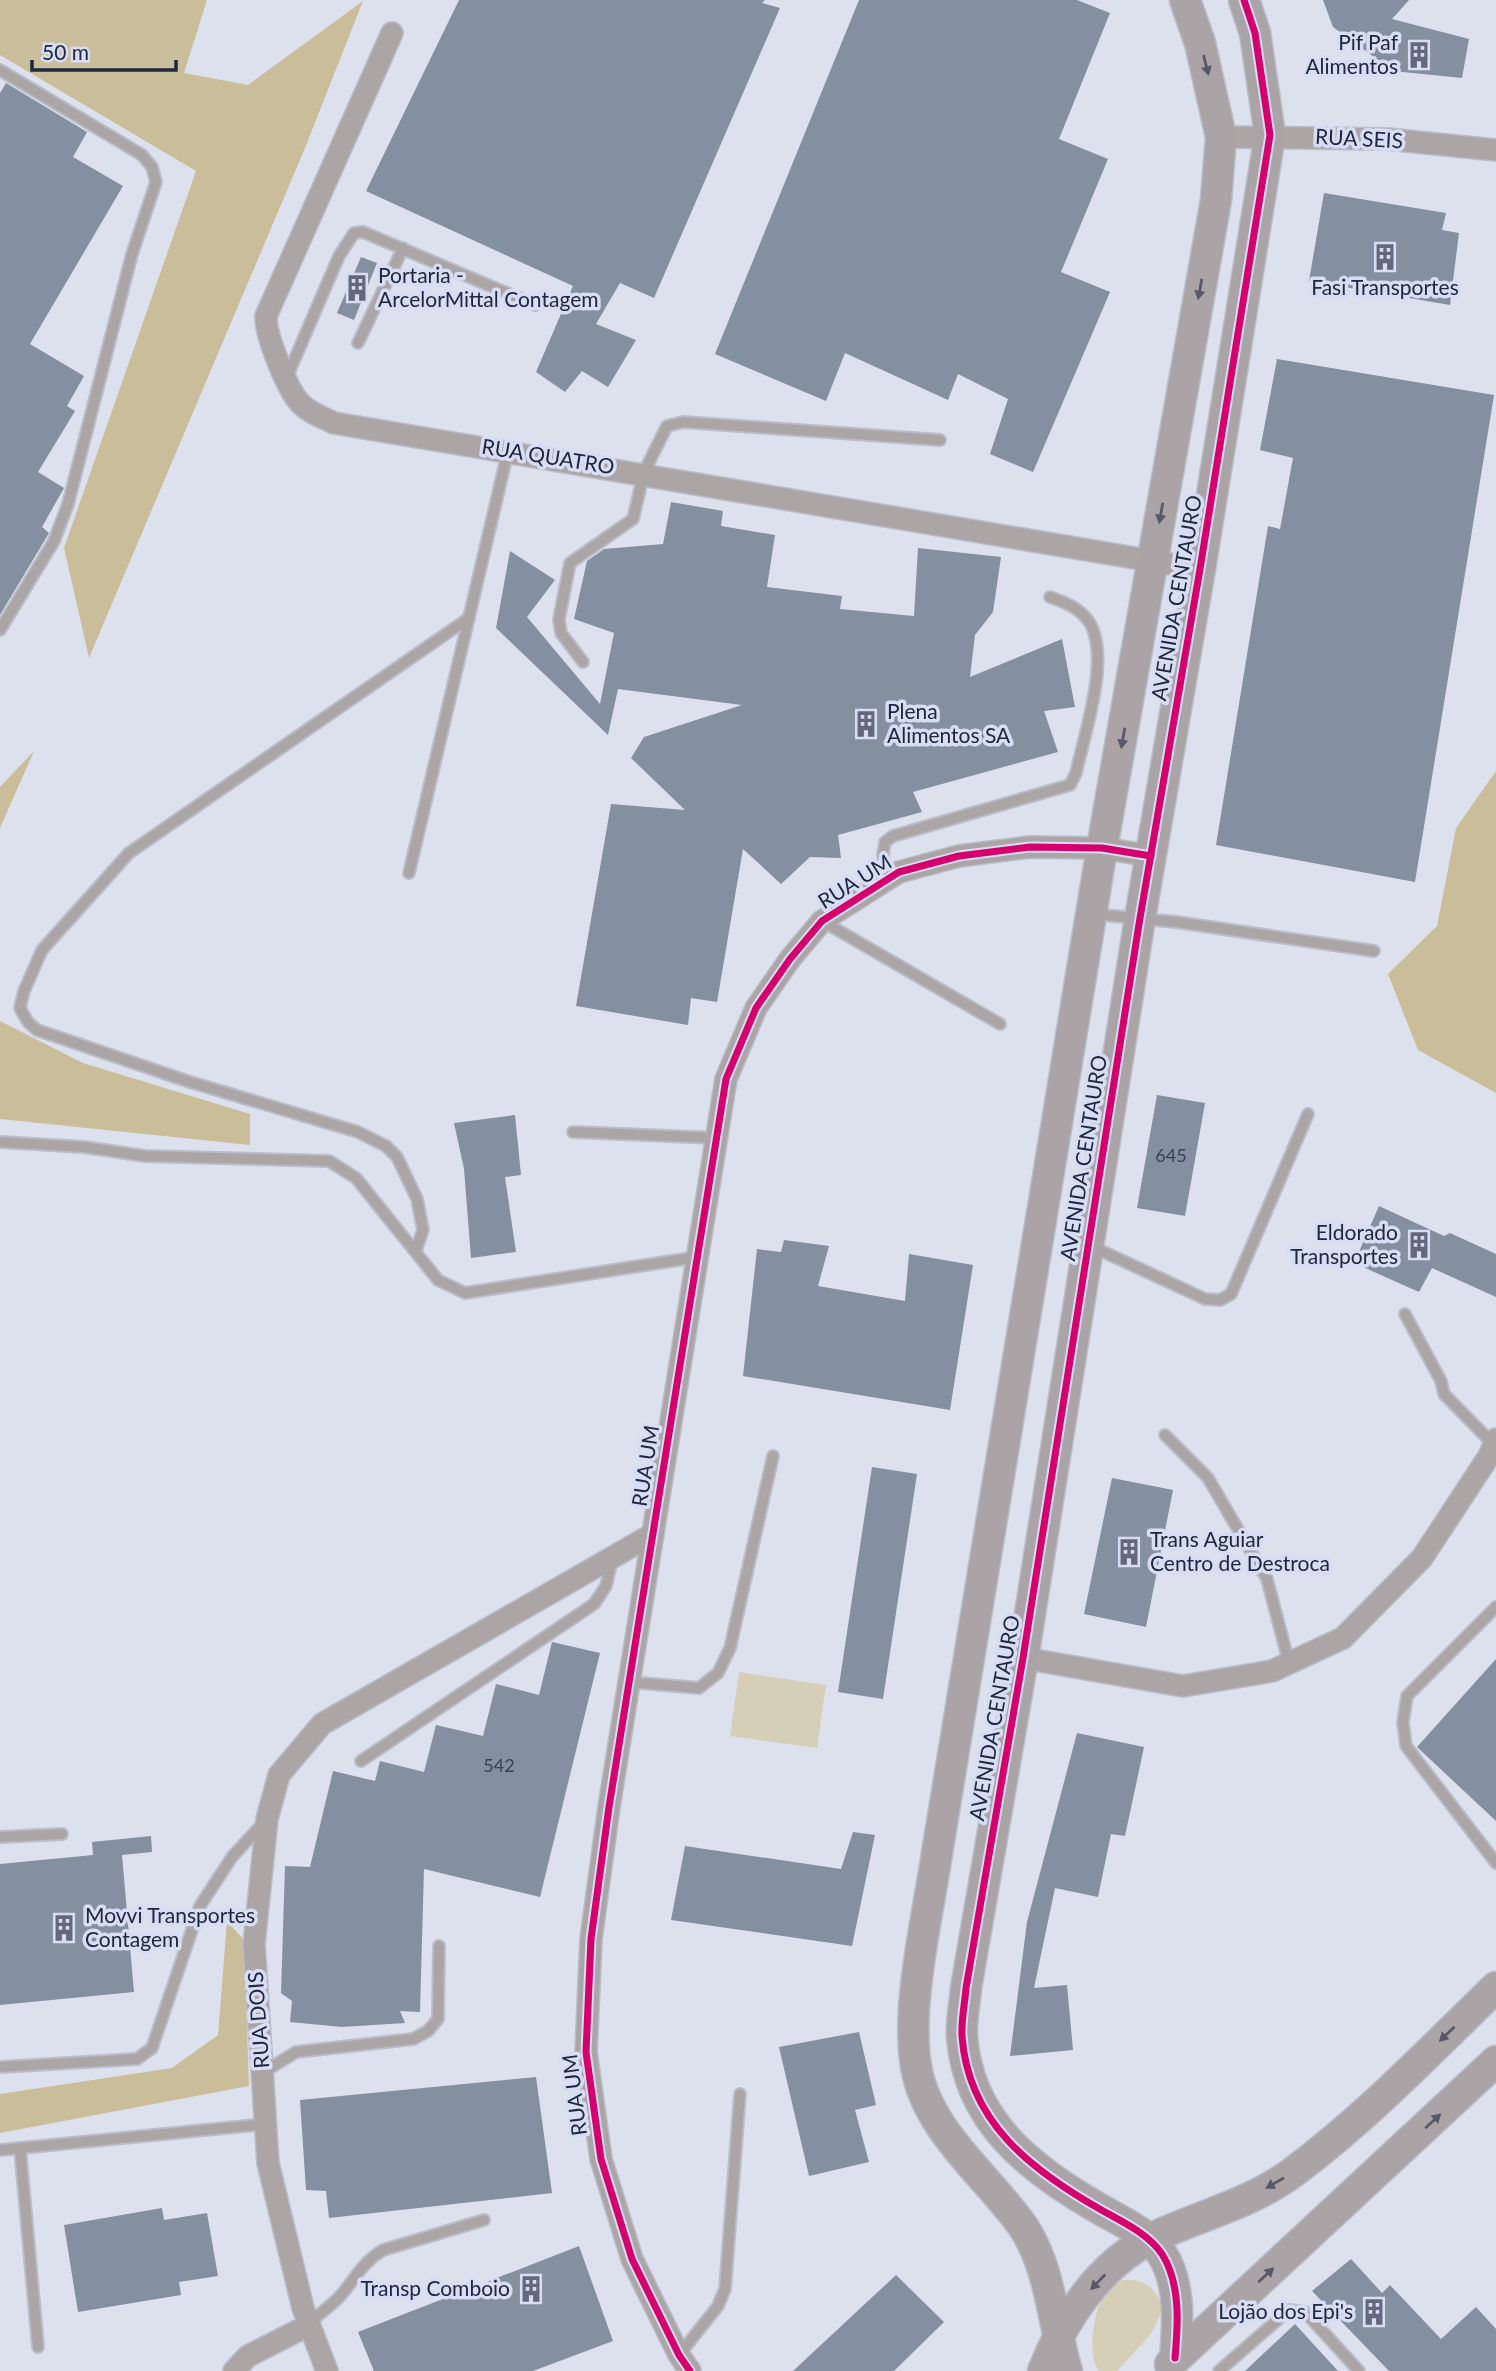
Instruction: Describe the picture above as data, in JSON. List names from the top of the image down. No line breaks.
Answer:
{"streets":{"street":["RUA SEIS","RUA QUATRO","AVENIDA CENTAURO","RUA UM","RUA DOIS"]},"crossings":[["RUA SEIS","AVENIDA CENTAURO"],["RUA QUATRO","AVENIDA CENTAURO"],["AVENIDA CENTAURO","RUA UM"],["RUA UM","RUA DOIS"]],"places":{"building":["Pif Paf Alimentos","Fasi Transportes","Portaria - ArcelorMittal Contagem","Plena Alimentos SA","Eldorado Transportes","Trans Aguiar Centro de Destroca","Movvi Transportes Contagem","Transp Comboio","Lojão dos Epi's"]},"house_numbers":["645","542"],"scale_bar":"50 m"}
